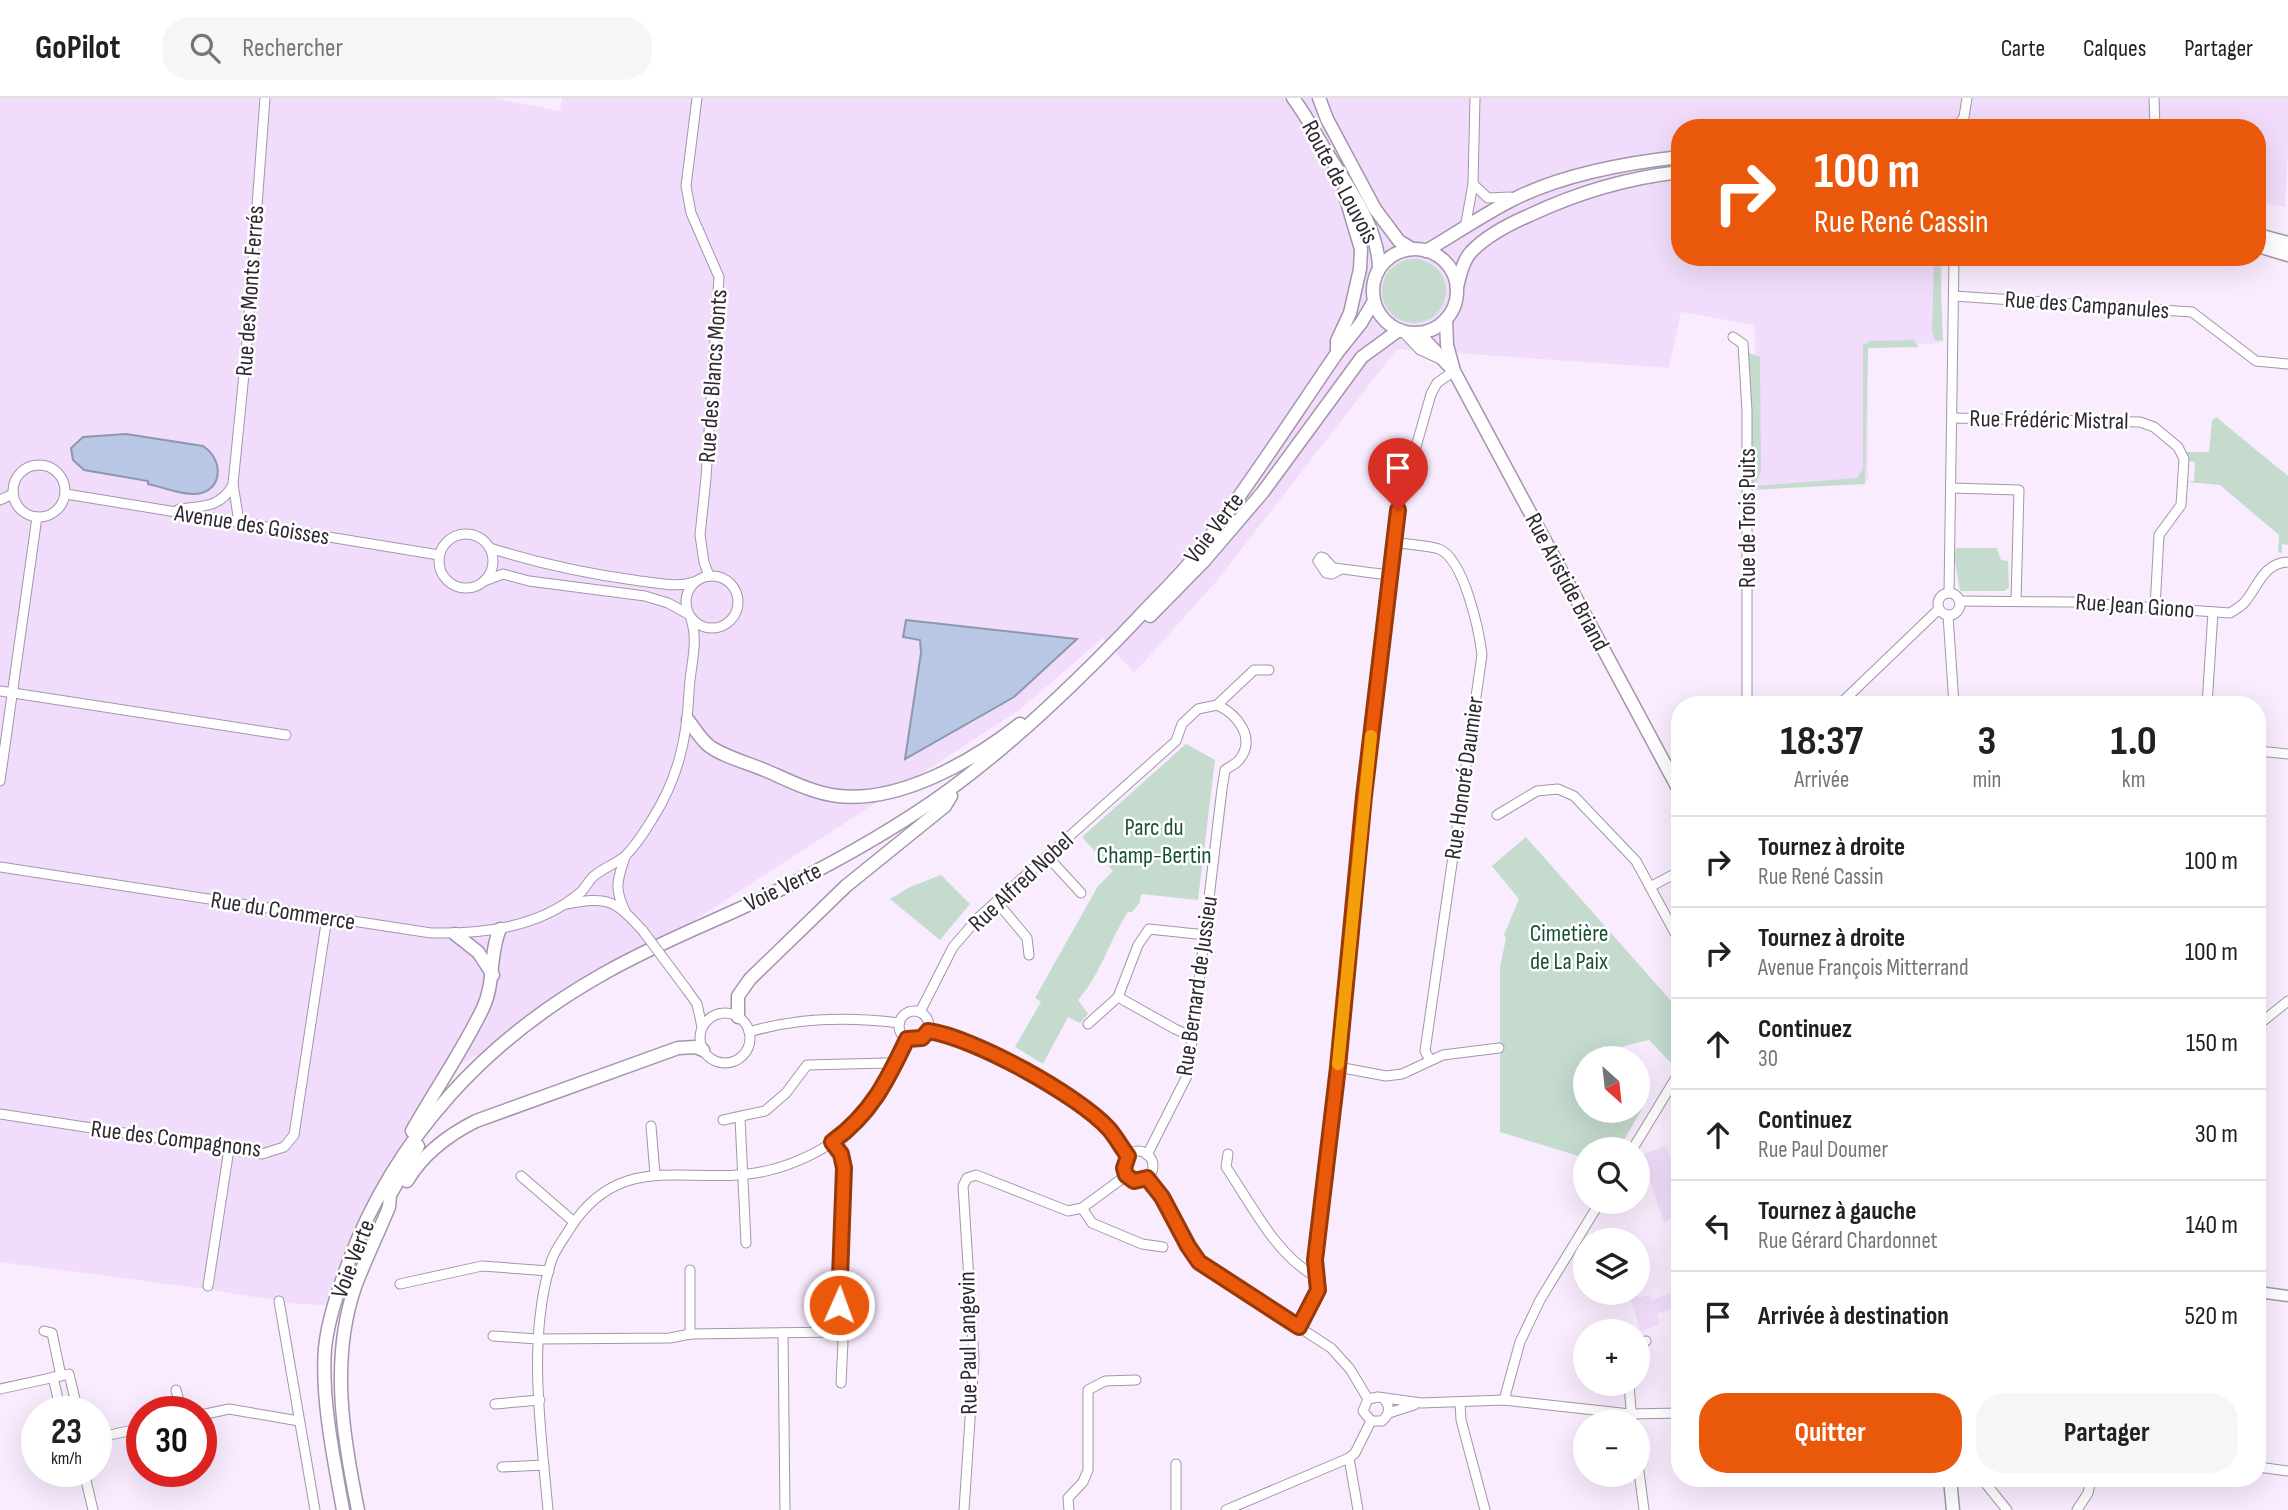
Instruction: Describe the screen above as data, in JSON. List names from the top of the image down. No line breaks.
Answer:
{"streets":{"main road":["Route de Louvois","Voie Verte","Rue Aristide Briand"],"street":["Rue des Monts Ferrés","Rue des Campanules","Rue des Blancs Monts","Rue Frédéric Mistral","Rue de Trois Puits","Avenue des Goisses","Rue Jean Giono","Rue Honoré Daumier","Rue Alfred Nobel","Rue du Commerce","Rue Bernard de Jussieu","Rue des Compagnons","Rue Paul Langevin"]},"crossings":[["Route de Louvois","Voie Verte"],["Route de Louvois","Rue Aristide Briand"],["Rue des Monts Ferrés","Avenue des Goisses"],["Rue Frédéric Mistral","Rue Jean Giono"],["Voie Verte","Rue Aristide Briand"],["Rue Alfred Nobel","Rue Bernard de Jussieu"],["Rue du Commerce","Rue des Compagnons"]],"parks":["Parc du Champ-Bertin","Cimetière de La Paix"],"north":"bottom right","page":{"header":"GoPilot","search":"Rechercher","nav":["Carte","Calques","Partager"],"turn":["100 m","Rue René Cassin"],"eta":["18:37","Arrivée","3","min","1.0","km"],"list":[{"name":"Tournez à droite","note":"Rue René Cassin","value":"100 m"},{"name":"Tournez à droite","note":"Avenue François Mitterrand","value":"100 m"},{"name":"Continuez","note":"30","value":"150 m"},{"name":"Continuez","note":"Rue Paul Doumer","value":"30 m"},{"name":"Tournez à gauche","note":"Rue Gérard Chardonnet","value":"140 m"},{"name":"Arrivée à destination","value":"520 m"}],"map_buttons":["+","−"],"buttons":["Quitter","Partager"],"speed":"23 km/h","limit":"30"}}
